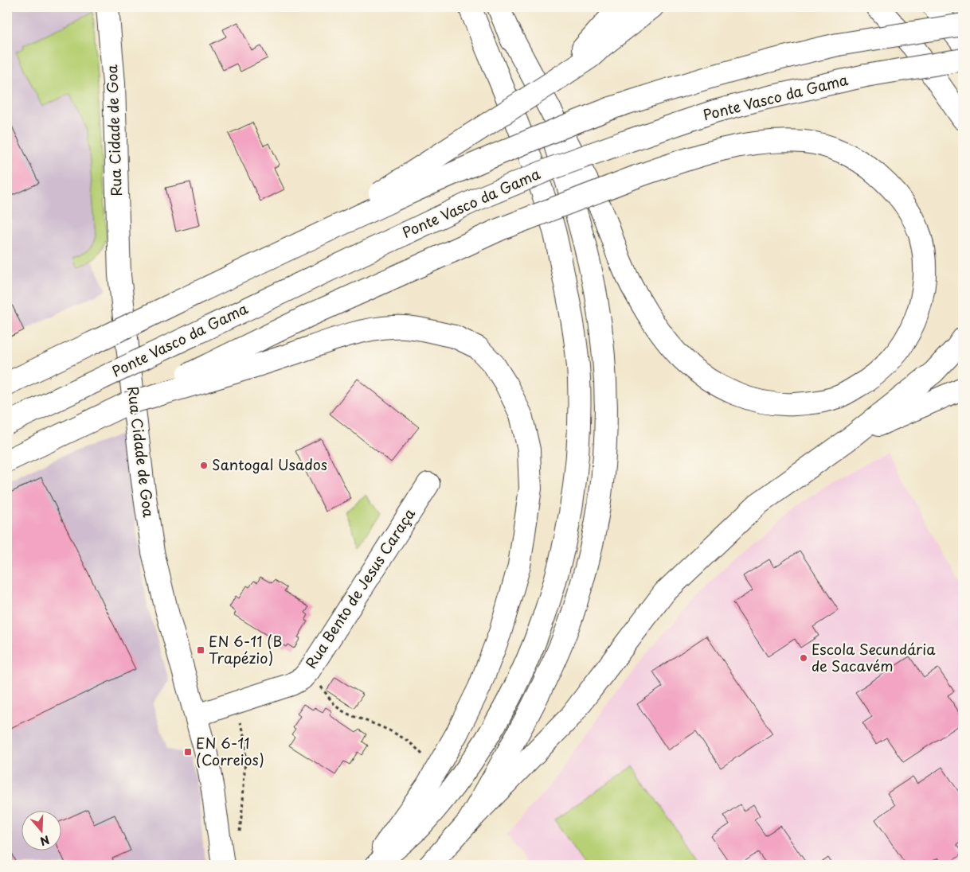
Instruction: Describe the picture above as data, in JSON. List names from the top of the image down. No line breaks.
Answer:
{"streets":{"main road":["Ponte Vasco da Gama","Rua Cidade de Goa","Rua Bento de Jesus Caraça"]},"crossings":[["Rua Cidade de Goa","Rua Bento de Jesus Caraça"]],"places":{"other":["Santogal Usados","Escola Secundária de Sacavém"],"transit":["EN 6-11 (B Trapézio)","EN 6-11 (Correios)"]},"north":"bottom"}
